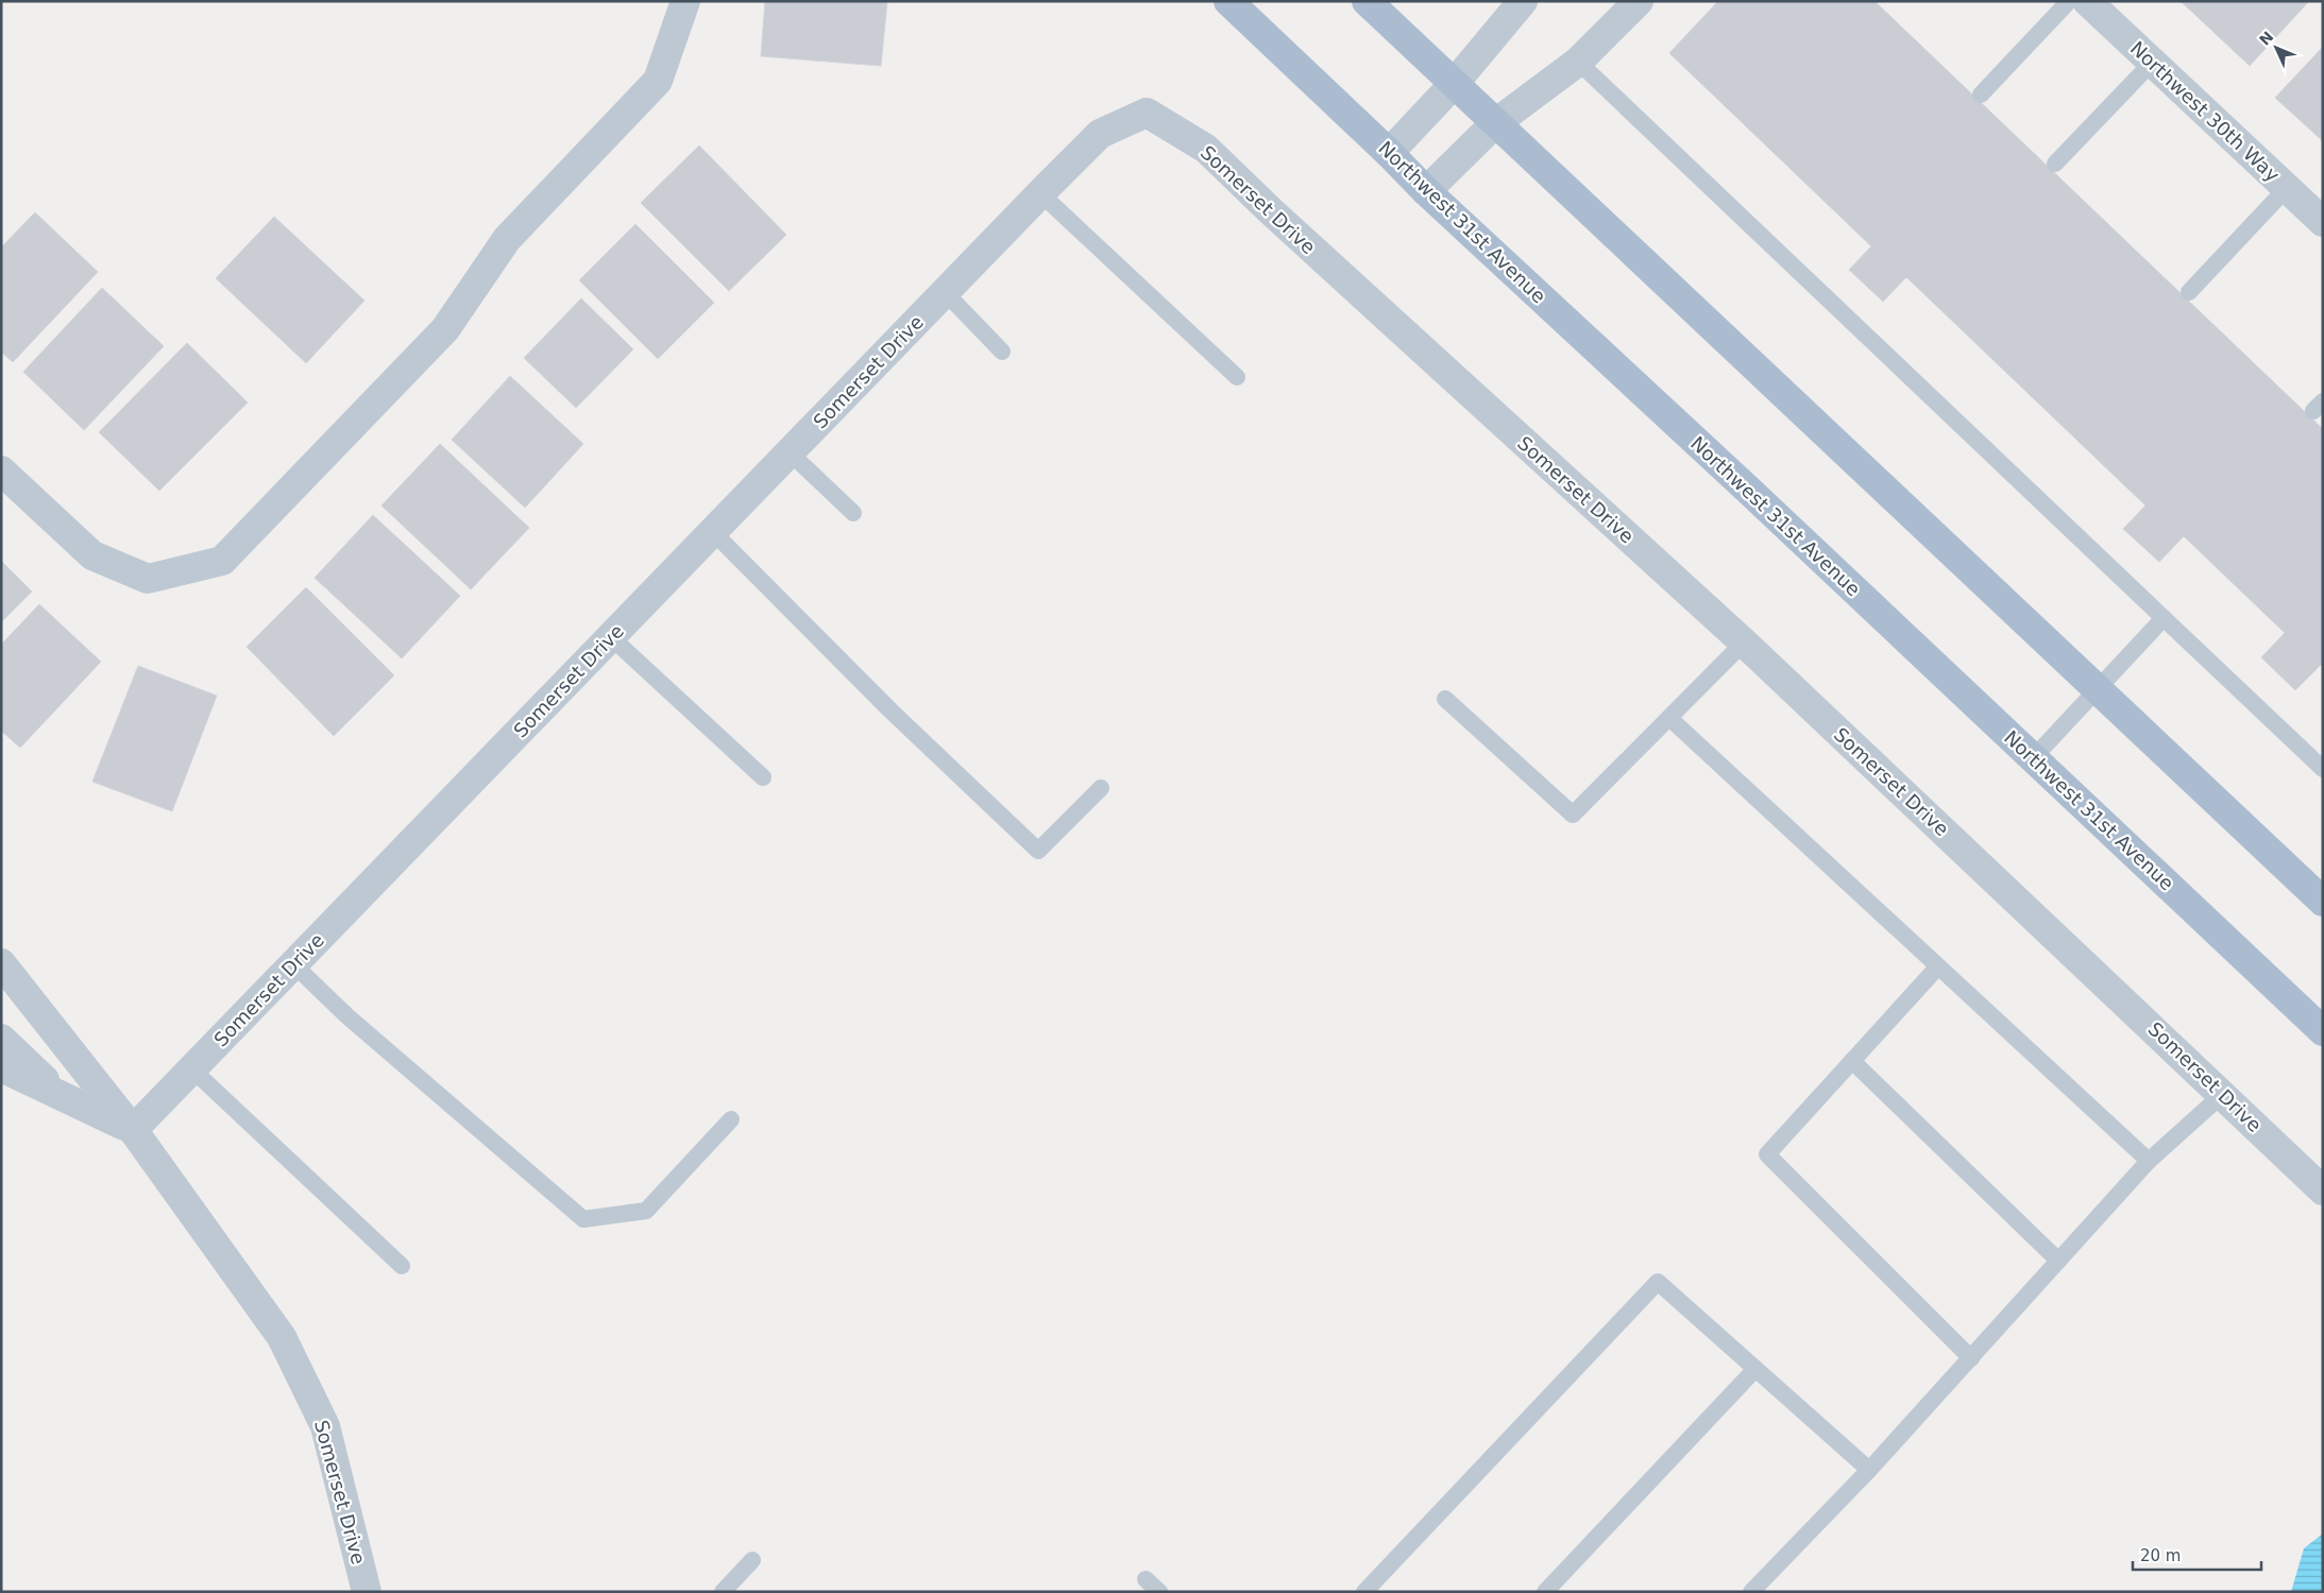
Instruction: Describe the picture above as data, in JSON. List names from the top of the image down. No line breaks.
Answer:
{"streets":{"main road":["Northwest 31st Avenue"],"street":["Northwest 30th Way","Somerset Drive"]},"scale_bar":"20 m","north":"top left"}
